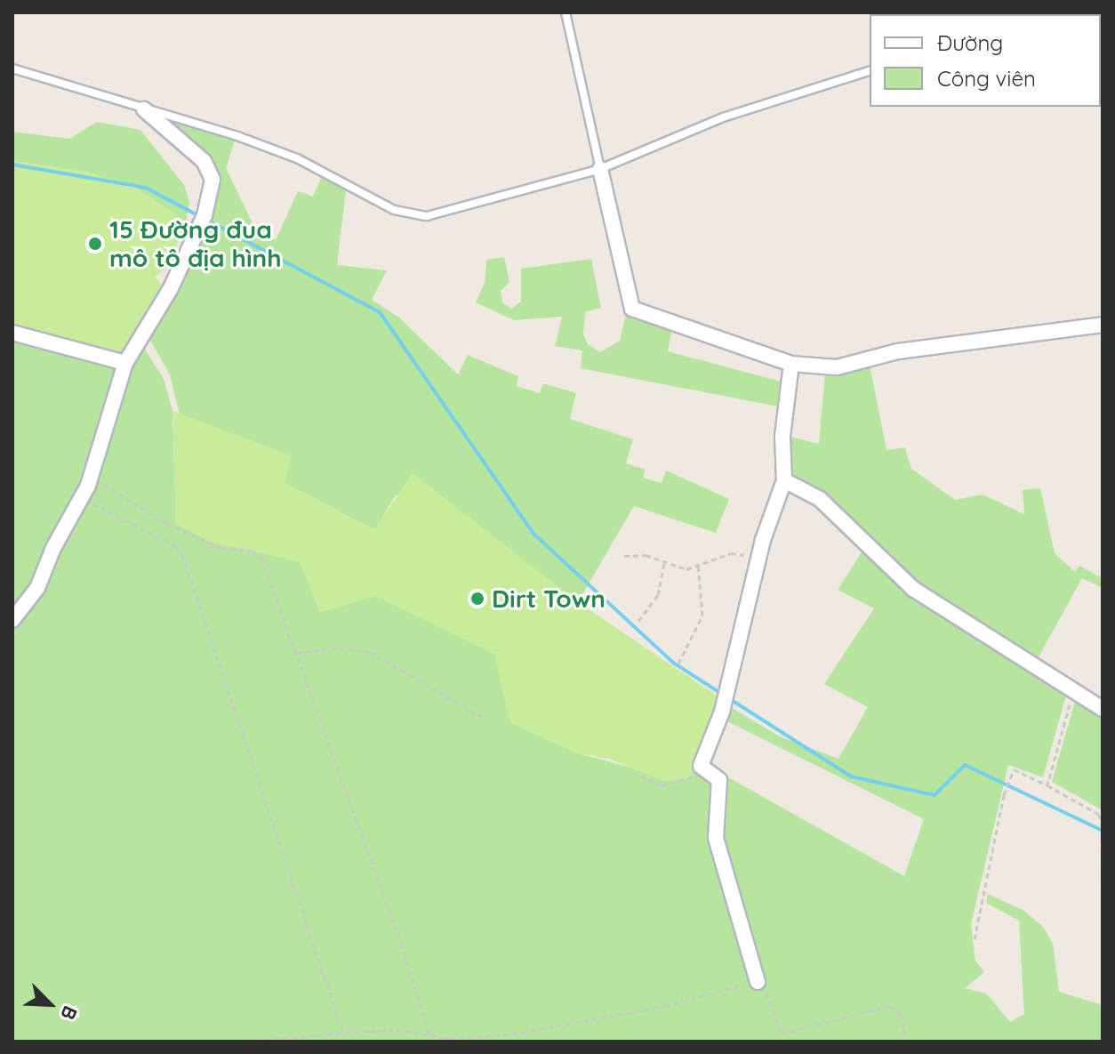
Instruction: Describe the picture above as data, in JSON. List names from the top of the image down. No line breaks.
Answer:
{"places":["15 Đường đua mô tô địa hình","Dirt Town"],"legend":["Đường","Công viên"],"north":"bottom right"}
